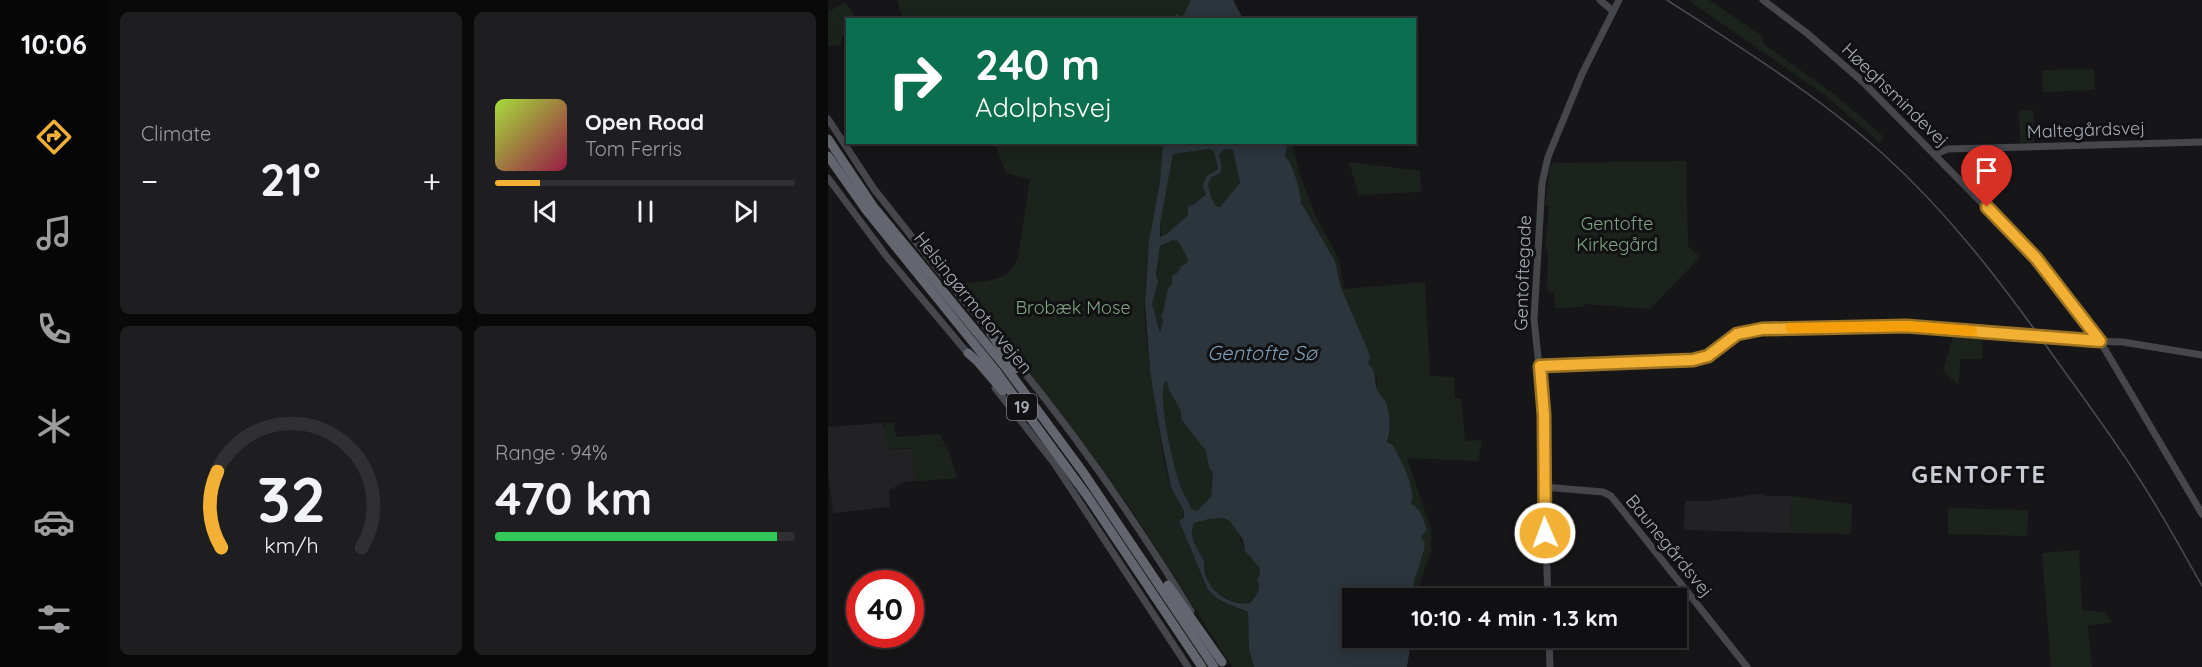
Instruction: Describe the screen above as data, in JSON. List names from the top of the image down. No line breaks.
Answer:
{"streets":{"highway":["Helsingørmotorvejen","19"],"street":["Høeghsmindevej","Maltegårdsvej","Gentoftegade","Baunegårdsvej"]},"crossings":[["Høeghsmindevej","Maltegårdsvej"],["Gentoftegade","Baunegårdsvej"]],"districts":["GENTOFTE"],"water":["Gentofte Sø"],"parks":["Gentofte Kirkegård","Brobæk Mose"],"page":{"tabs":"10:06","tile":["Climate",["Range · 94%","470 km"]],"turn":["240 m","Adolphsvej"],"song":["Open Road","Tom Ferris"],"heat":["−","21°","+"],"limit":"40","trip":"10:10 · 4 min · 1.3 km","gauge":["32","km/h"]}}
